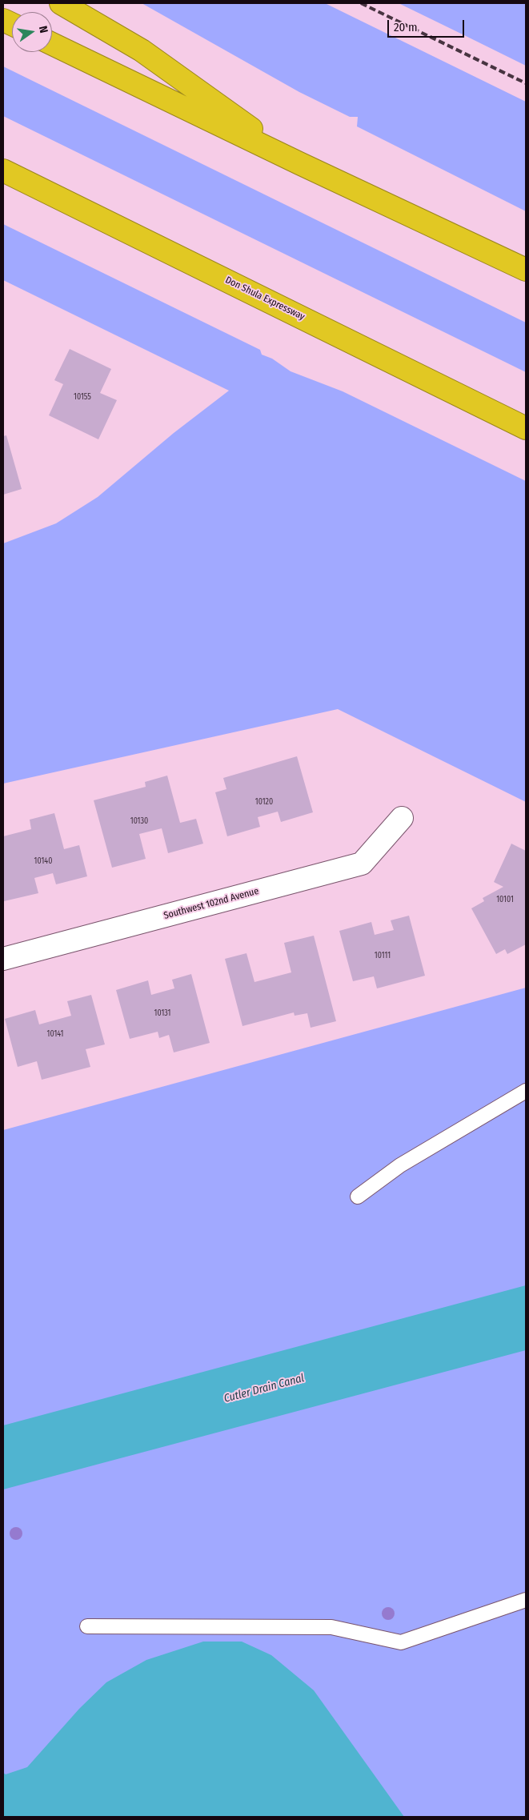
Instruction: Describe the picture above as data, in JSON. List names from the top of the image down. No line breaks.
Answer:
{"streets":{"highway":["Don Shula Expressway"],"street":["Southwest 102nd Avenue"]},"water":["Cutler Drain Canal"],"house_numbers":["10155","10120","10130","10140","10101","10111","10131","10141"],"scale_bar":"20 m","north":"right"}
